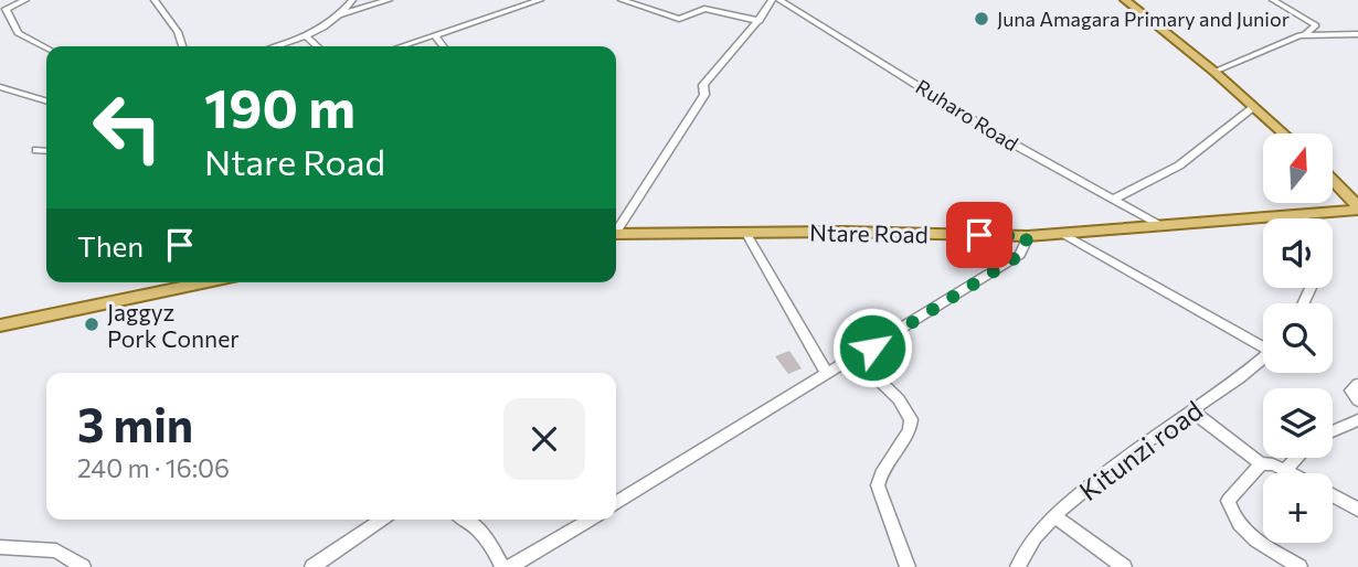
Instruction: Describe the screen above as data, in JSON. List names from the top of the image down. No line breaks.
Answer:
{"streets":{"main road":["Ntare Road"],"street":["Ruharo Road","Kitunzi road"]},"crossings":[["Ruharo Road","Ntare Road"]],"places":["Juna Amagara Primary and Junior","Jaggyz Pork Conner"],"north":"top","page":{"turn":["190 m","Ntare Road"],"map_buttons":"+","then":"Then","heading":["3 min","240 m · 16:06"]}}
